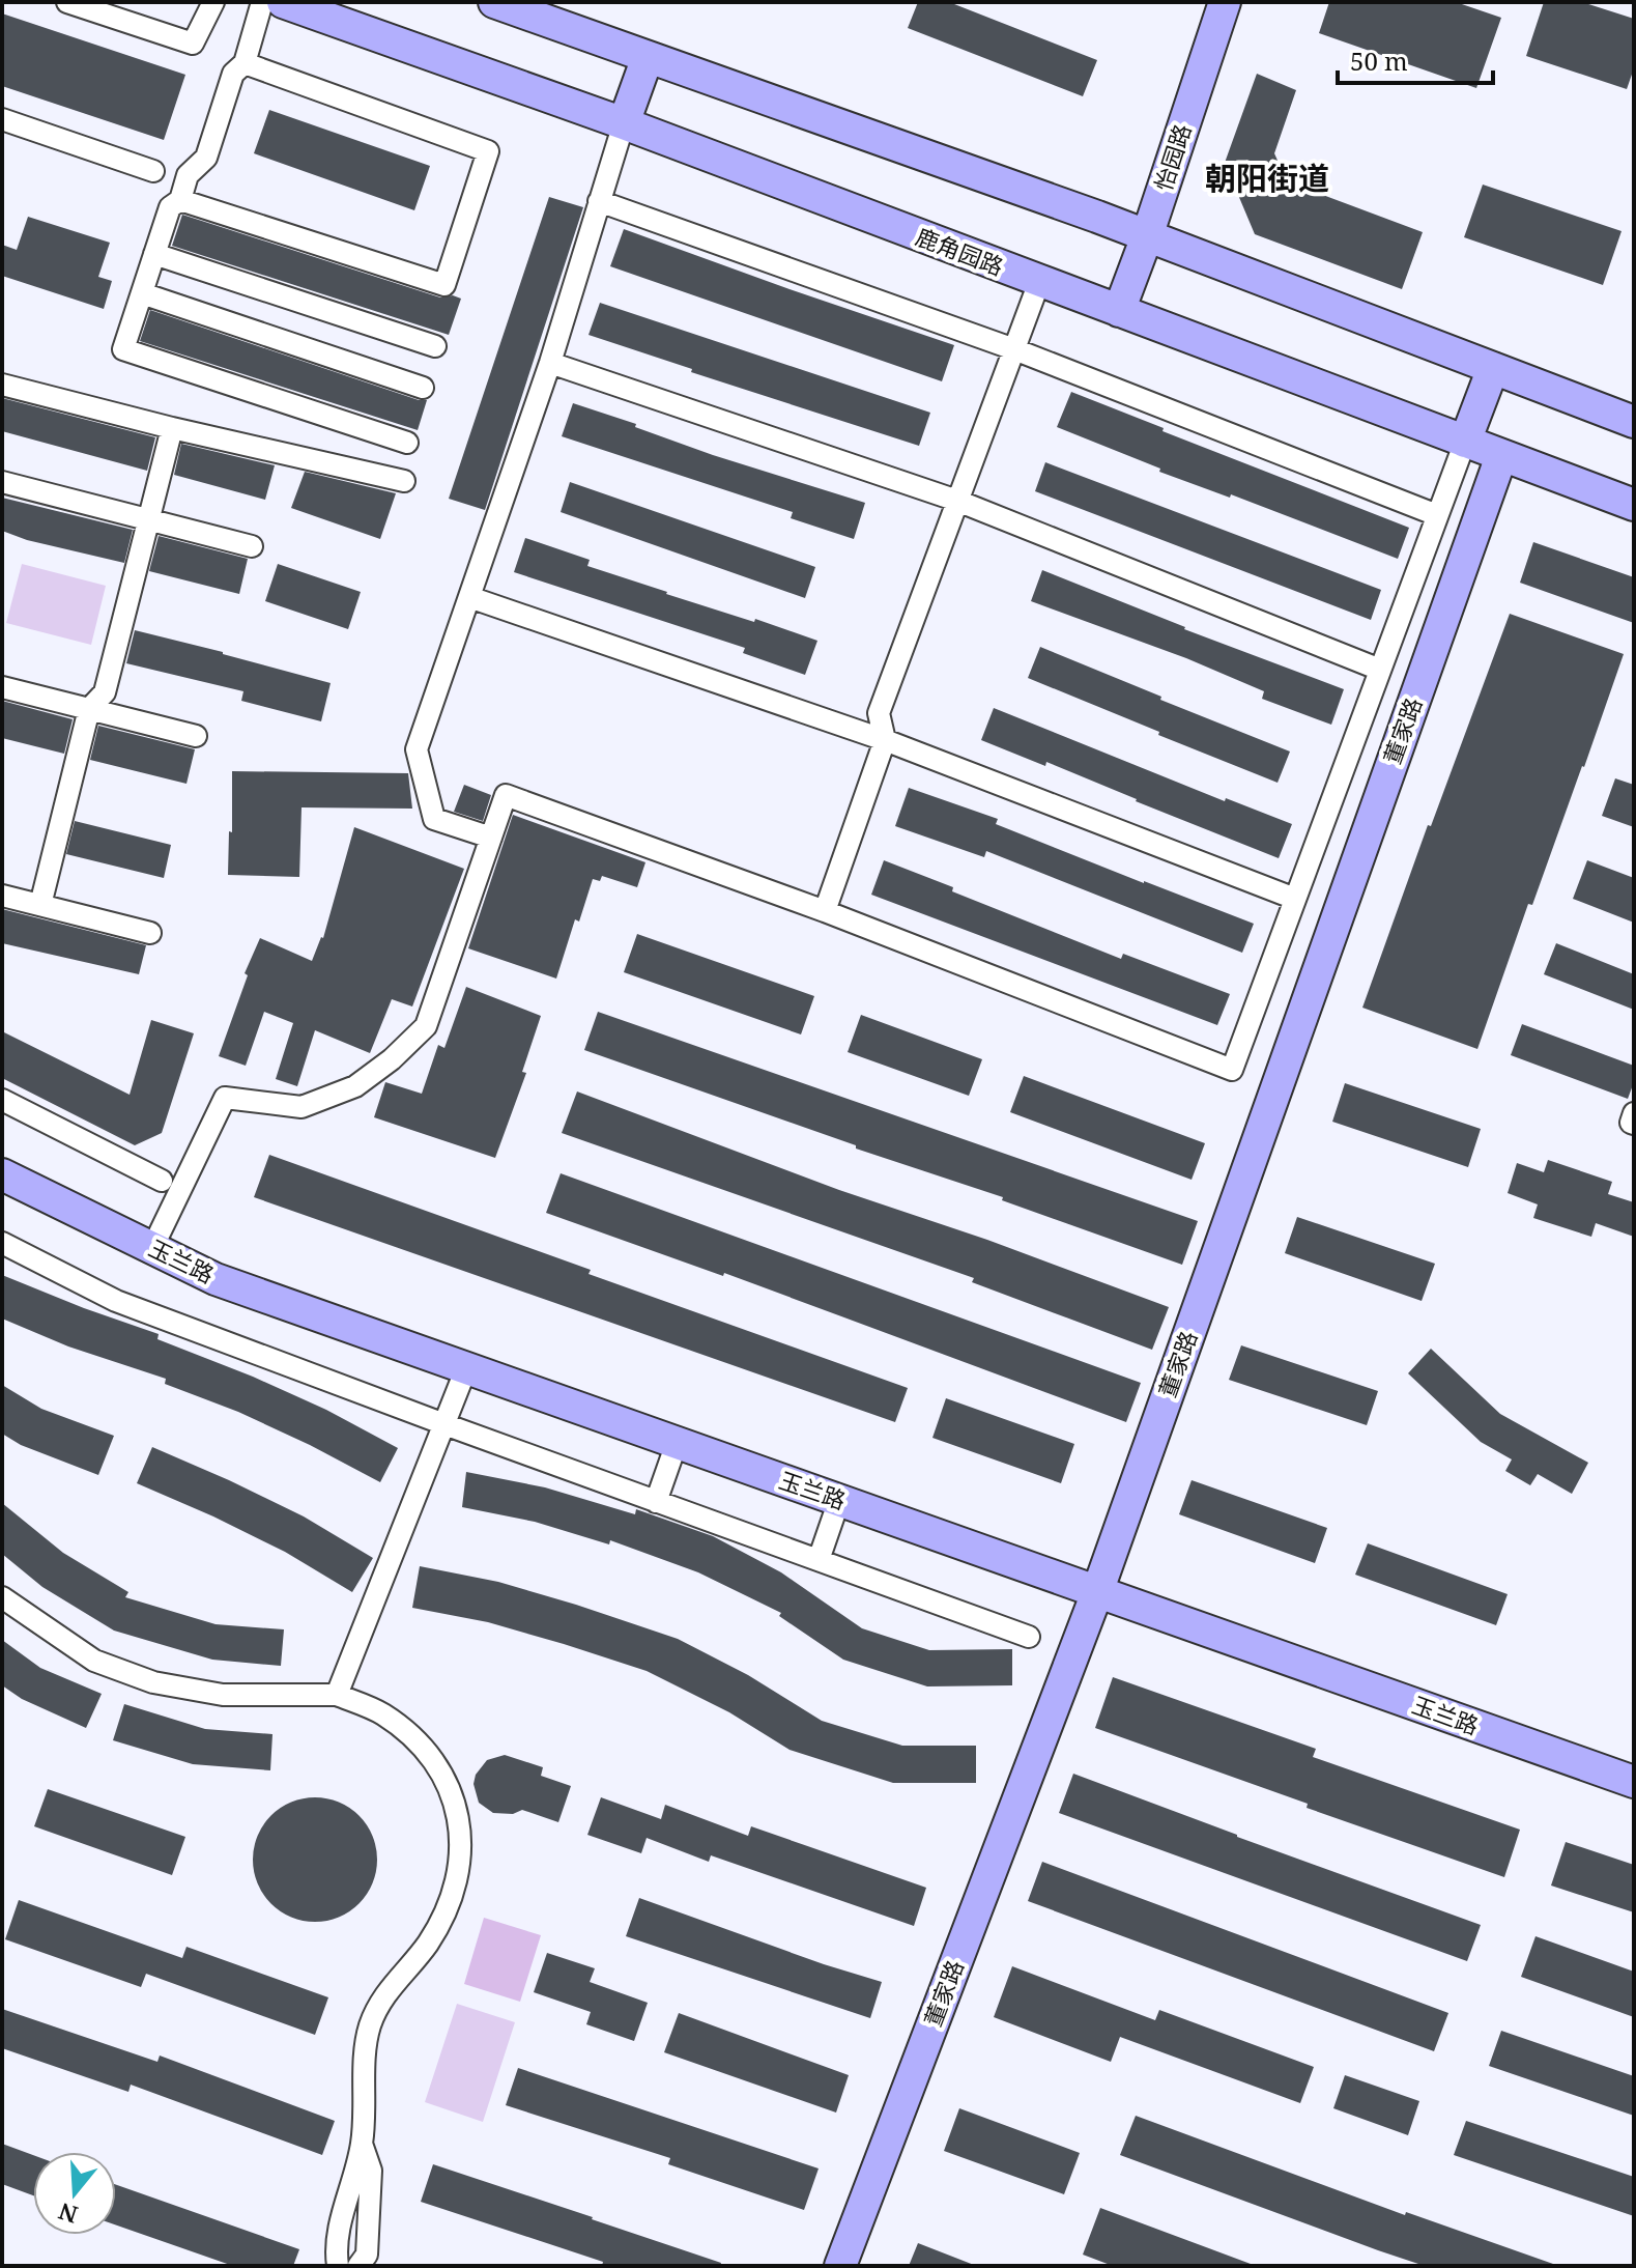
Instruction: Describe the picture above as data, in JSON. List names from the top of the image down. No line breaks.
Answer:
{"streets":{"street":["怡园路","鹿角园路","董家路","玉兰路"]},"crossings":[["怡园路","鹿角园路"],["鹿角园路","董家路"],["董家路","玉兰路"]],"districts":["朝阳街道"],"scale_bar":"50 m","north":"bottom"}
